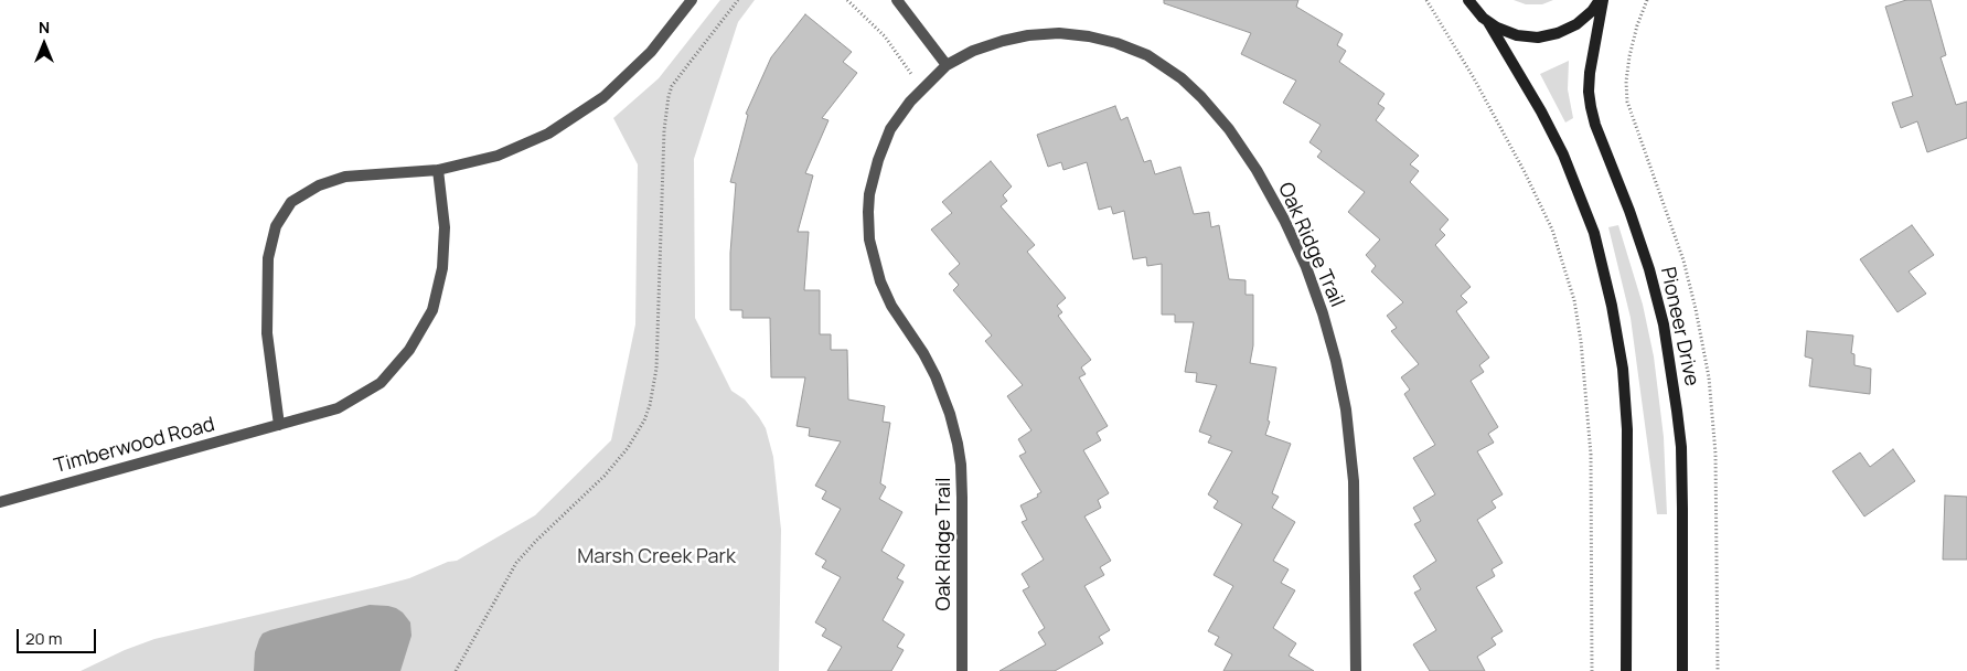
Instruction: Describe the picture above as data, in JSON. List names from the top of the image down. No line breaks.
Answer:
{"streets":{"street":["Oak Ridge Trail","Pioneer Drive","Timberwood Road"]},"parks":["Marsh Creek Park"],"scale_bar":"20 m","north":"top"}
